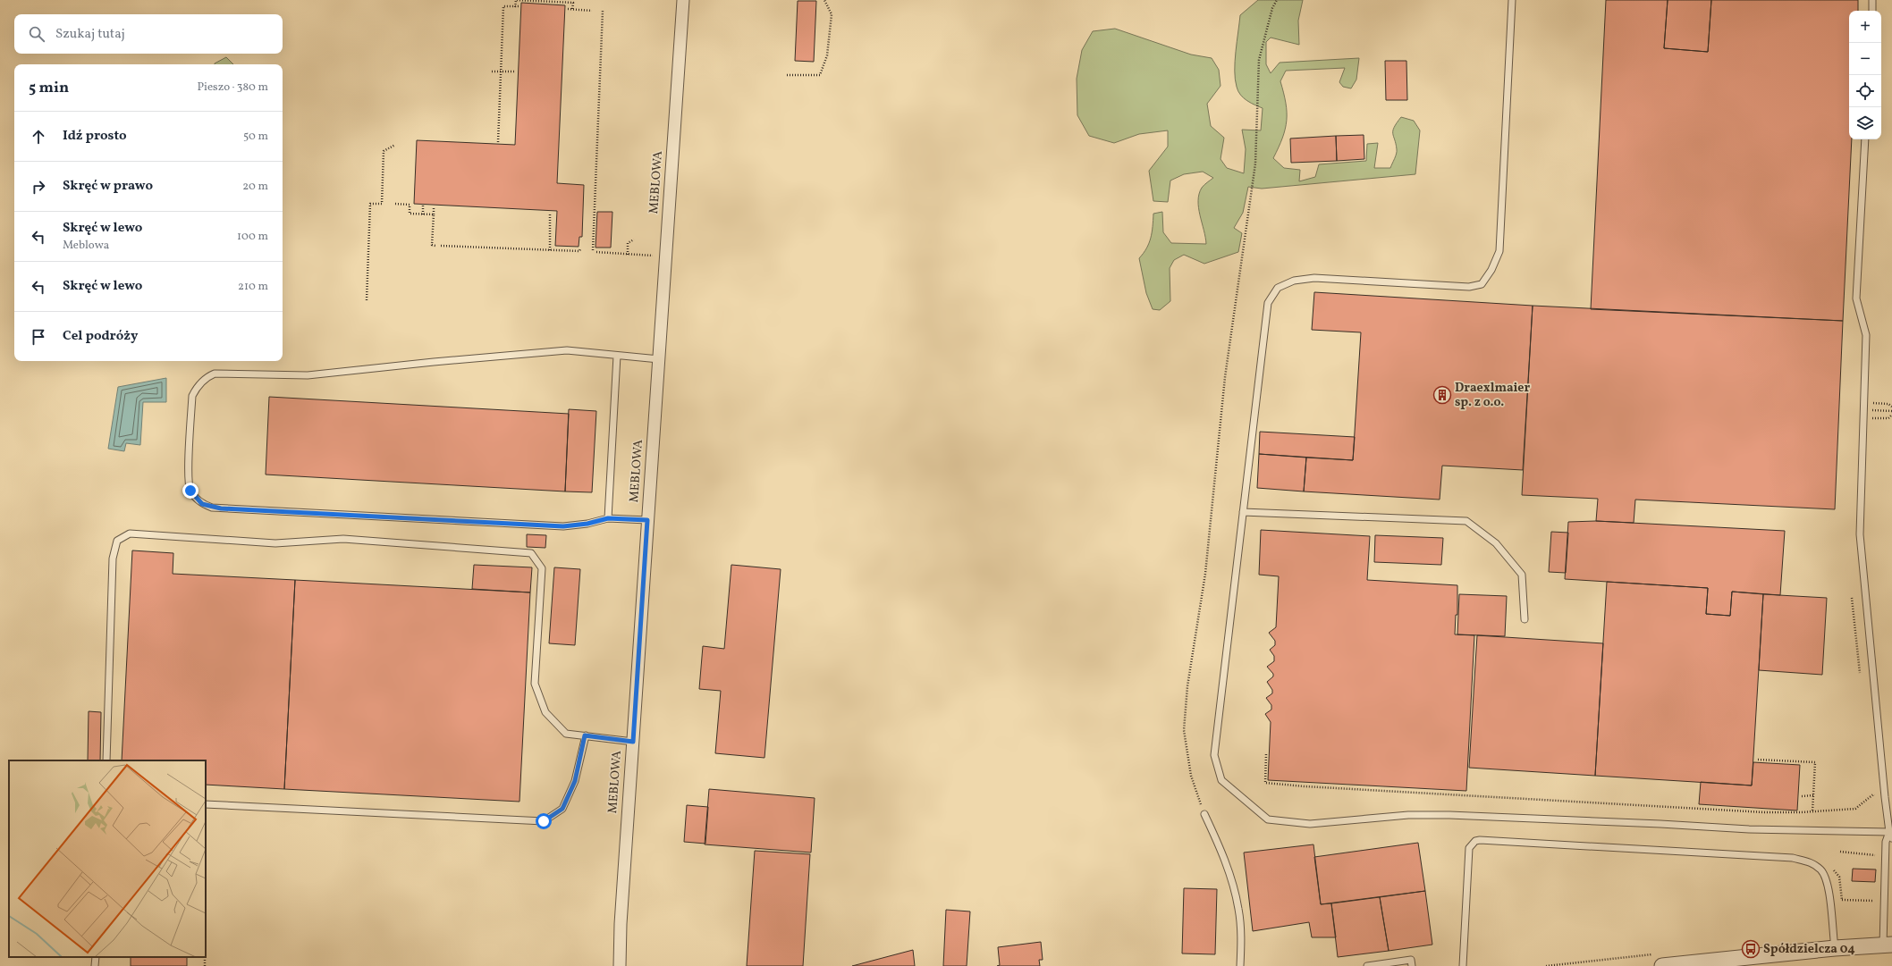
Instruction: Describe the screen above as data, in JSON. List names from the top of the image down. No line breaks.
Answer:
{"streets":{"street":["MEBLOWA"]},"places":{"building":["Draexlmaier sp. z o.o."],"bus stop":["Spółdzielcza 04"]},"page":{"map_buttons":["+","−"],"search":"Szukaj tutaj","heading":["5 min","Pieszo · 380 m"],"list":[["Idź prosto","50 m"],["Skręć w prawo","20 m"],["Skręć w lewo","Meblowa","100 m"],["Skręć w lewo","210 m"],"Cel podróży"]}}
